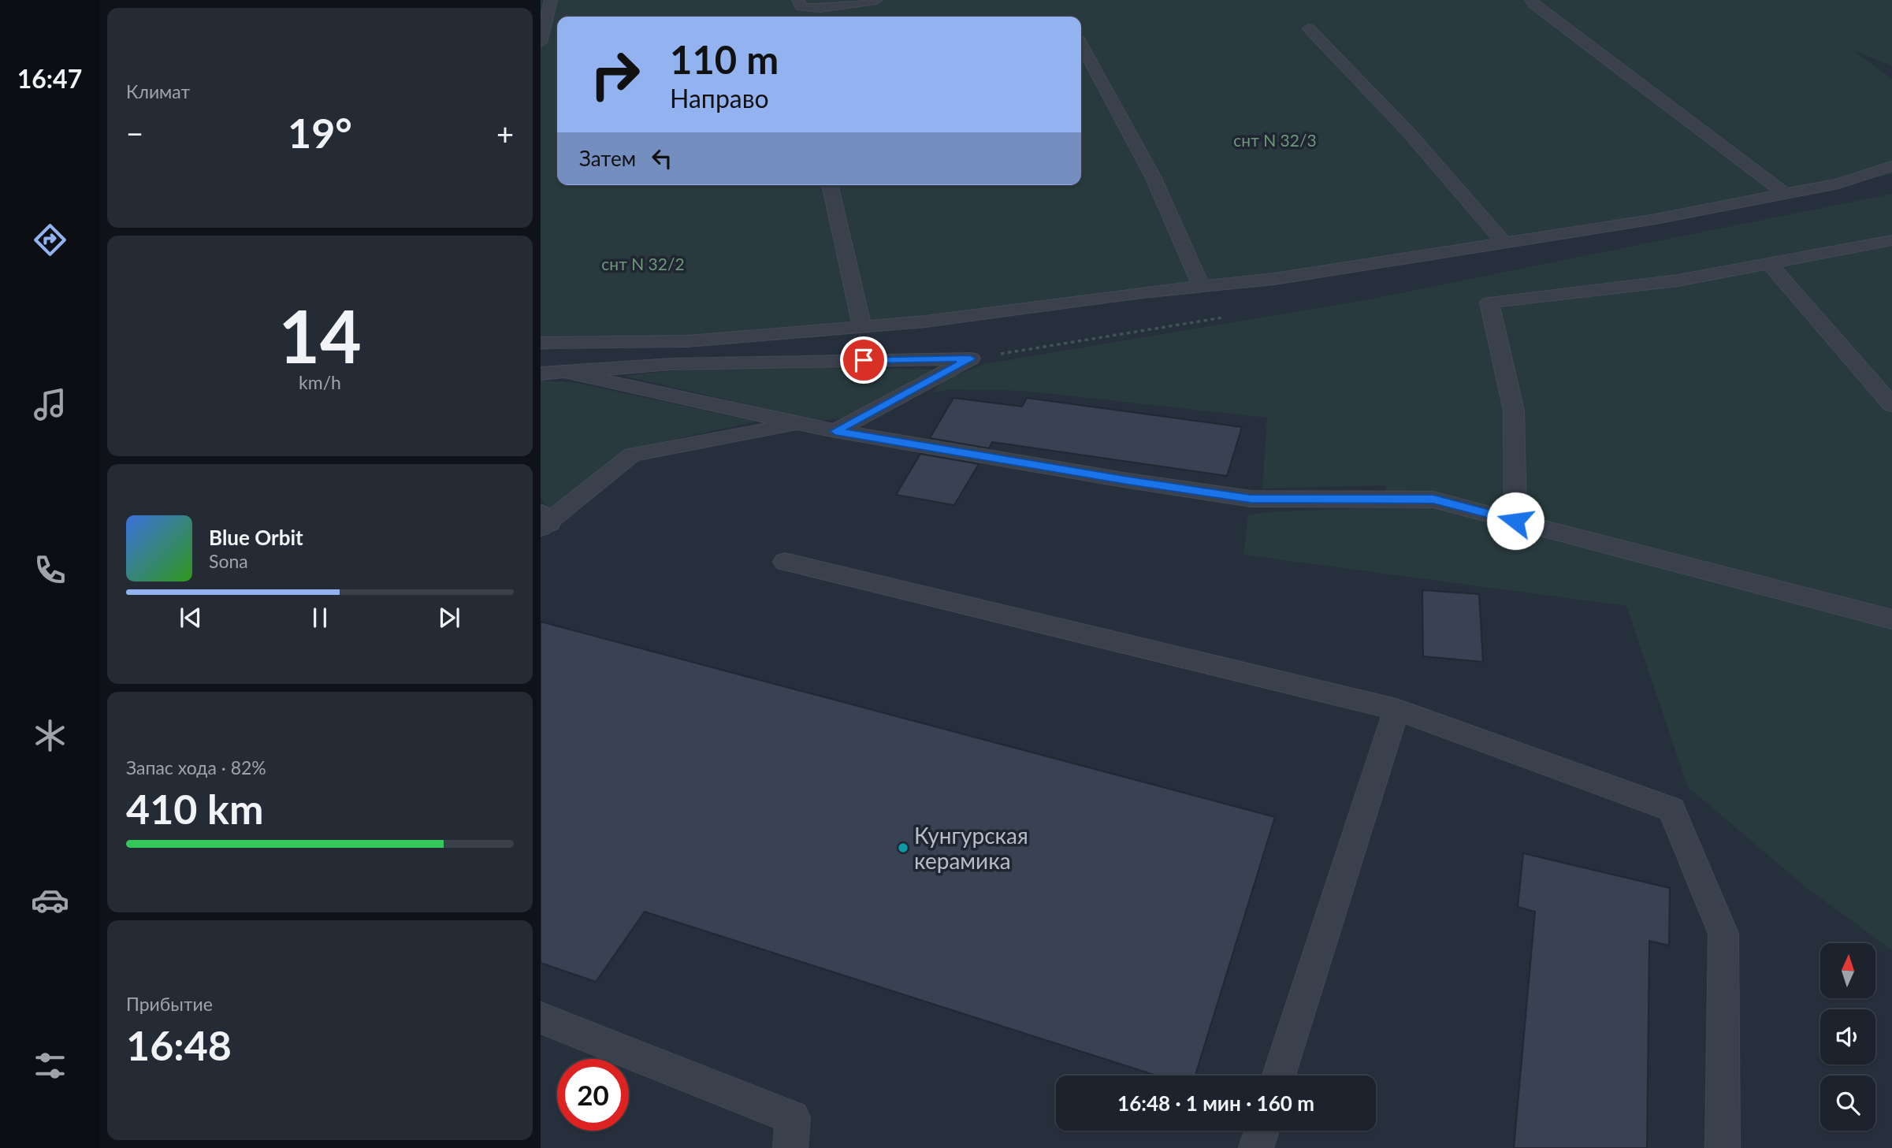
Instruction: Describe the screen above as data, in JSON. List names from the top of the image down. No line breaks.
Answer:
{"parks":["снт N 32/3","снт N 32/2"],"places":["Кунгурская керамика"],"north":"top","page":{"tabs":"16:47","tile":["Климат",["14","km/h"],["Запас хода · 82%","410 km"],["Прибытие","16:48"]],"turn":["110 m","Направо"],"heat":["−","19°","+"],"then":"Затем","song":["Blue Orbit","Sona"],"limit":"20","trip":"16:48 · 1 мин · 160 m"}}
